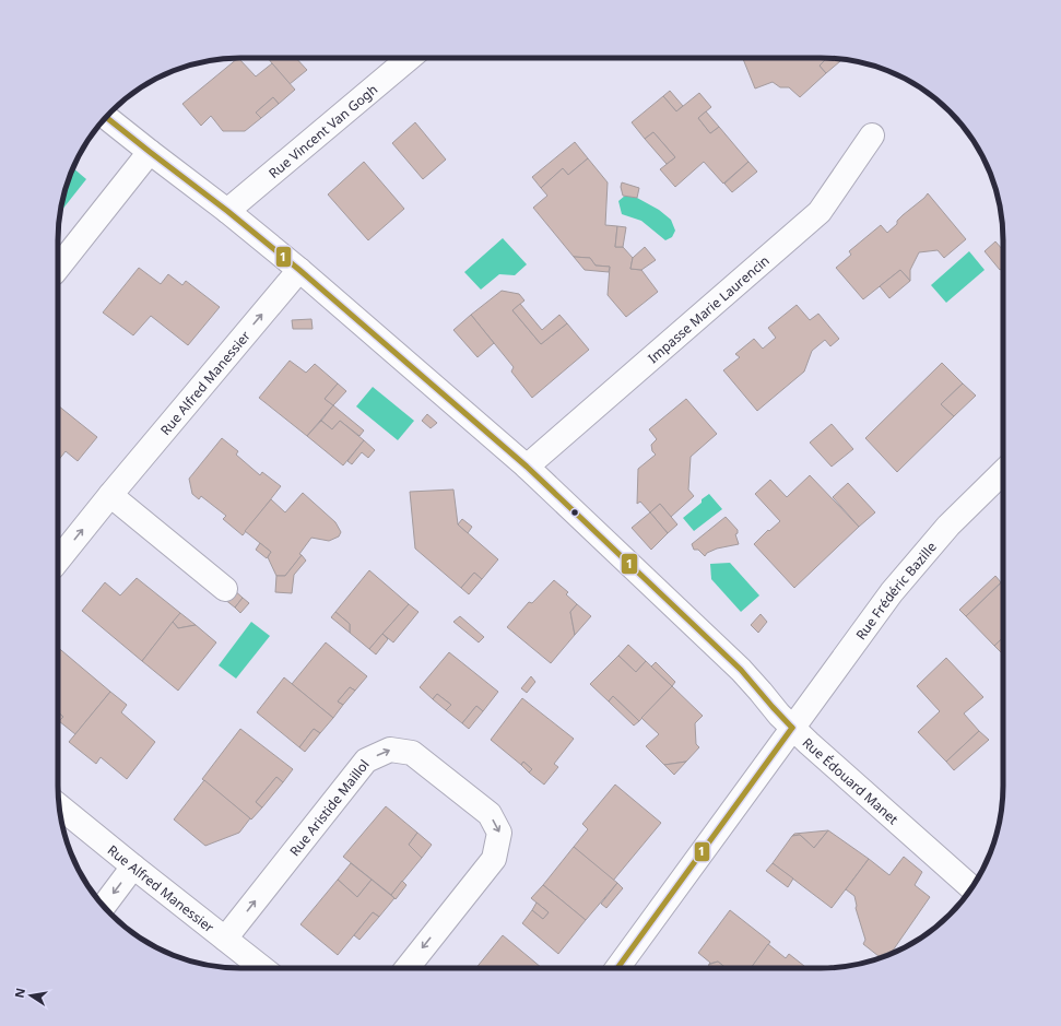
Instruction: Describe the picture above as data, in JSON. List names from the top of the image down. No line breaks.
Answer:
{"streets":{"street":["Rue Vincent Van Gogh","Impasse Marie Laurencin","Rue Alfred Manessier","Rue Frédéric Bazille","Rue Édouard Manet","Rue Aristide Maillol"]},"crossings":[["Rue Vincent Van Gogh","Rue Édouard Manet"],["Impasse Marie Laurencin","Rue Édouard Manet"],["Rue Alfred Manessier","Rue Édouard Manet"],["Rue Alfred Manessier","Rue Aristide Maillol"],["Rue Frédéric Bazille","Rue Édouard Manet"]],"lines":["transit line 1"],"north":"left"}
